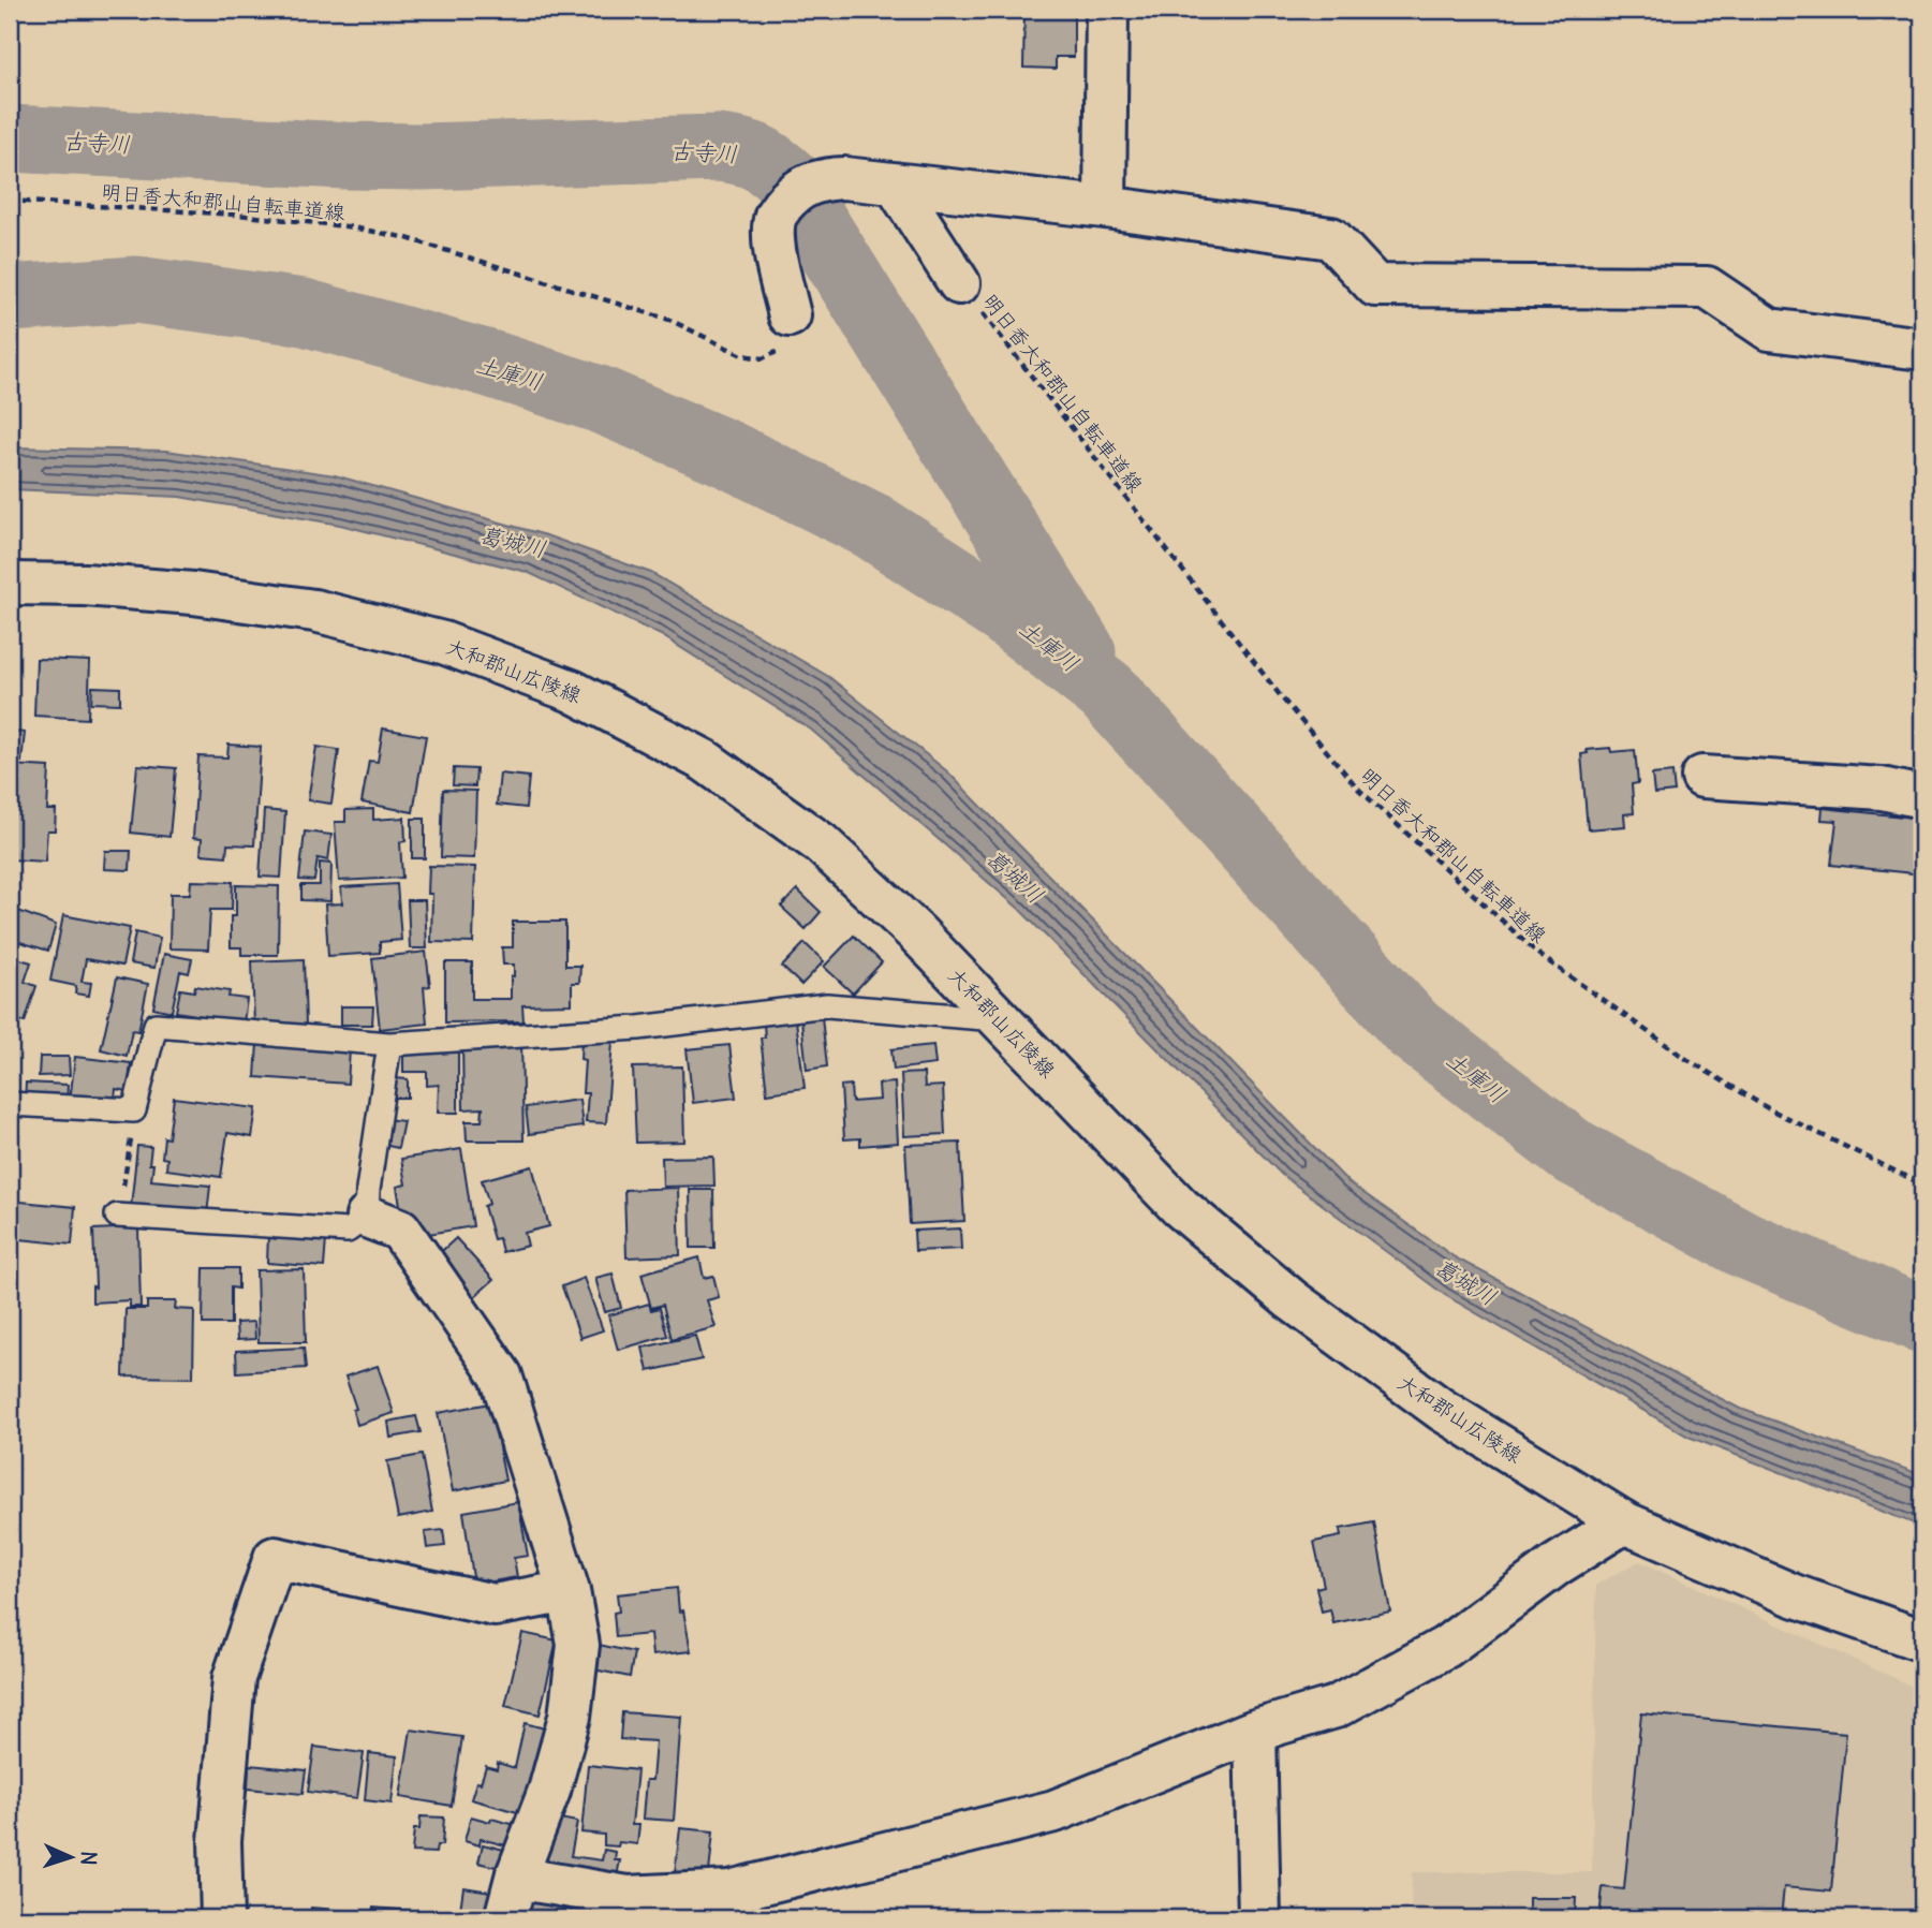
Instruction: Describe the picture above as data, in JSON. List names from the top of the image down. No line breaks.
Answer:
{"streets":{"street":["大和郡山広陵線"],"path":["明日香大和郡山自転車道線"]},"water":["古寺川","土庫川","葛城川"],"north":"right"}
